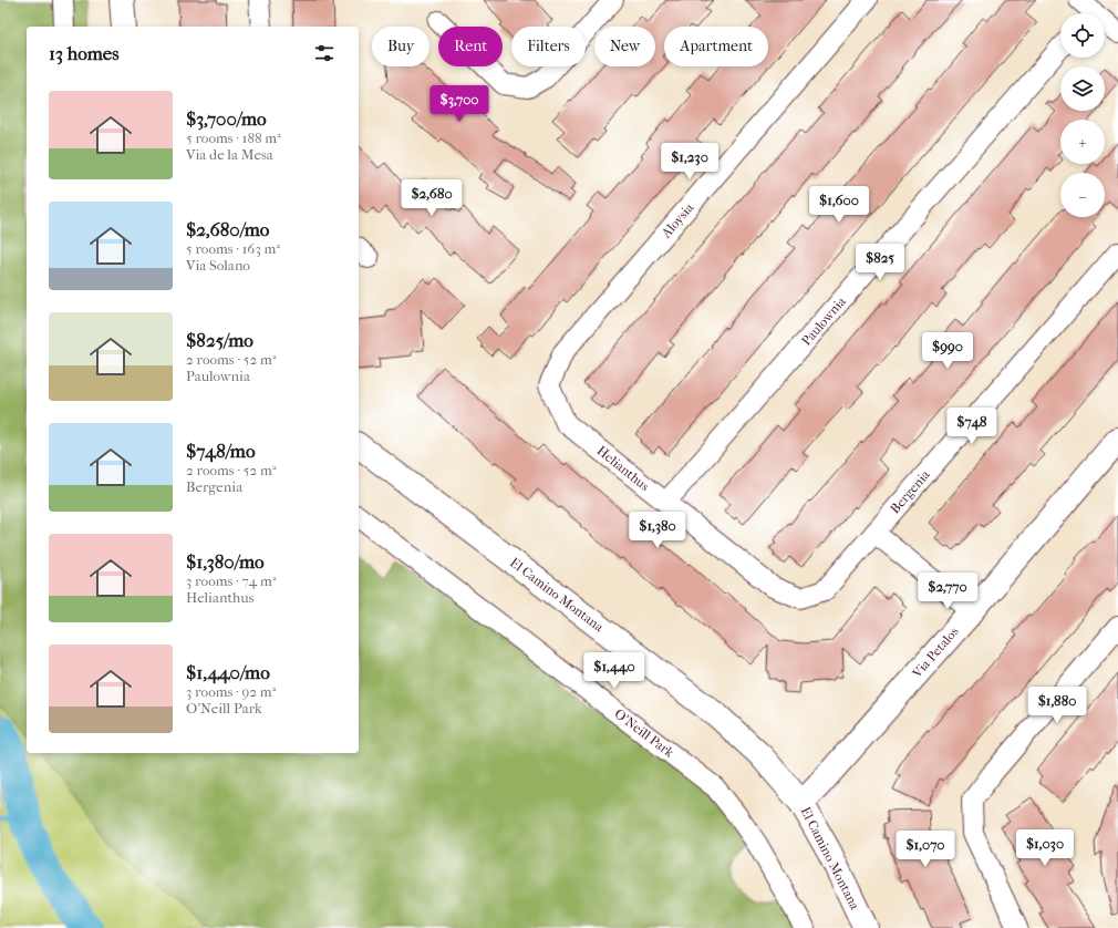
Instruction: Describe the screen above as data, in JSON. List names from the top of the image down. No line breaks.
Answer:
{"streets":{"street":["Aloysia","Paulownia","Helianthus","Bergenia","El Camino Montana","Via Petalos","O'Neill Park"]},"crossings":[["Aloysia","Helianthus"],["Paulownia","Helianthus"],["Helianthus","Bergenia"],["El Camino Montana","Via Petalos"]],"page":{"map_buttons":["+","−"],"chip":["Buy","Rent","Filters","New","Apartment"],"heading":"13 homes","list":[{"name":"$3,700/mo","note":"5 rooms · 188 m² · Via de la Mesa"},{"name":"$2,680/mo","note":"5 rooms · 163 m² · Via Solano"},{"name":"$825/mo","note":"2 rooms · 52 m² · Paulownia"},{"name":"$748/mo","note":"2 rooms · 52 m² · Bergenia"},{"name":"$1,380/mo","note":"3 rooms · 74 m² · Helianthus"},{"name":"$1,440/mo","note":"3 rooms · 92 m² · O'Neill Park"}],"price":["$3,700","$1,230","$2,680","$1,600","$825","$990","$748","$1,380","$2,770","$1,440","$1,880","$1,030","$1,070"]}}
